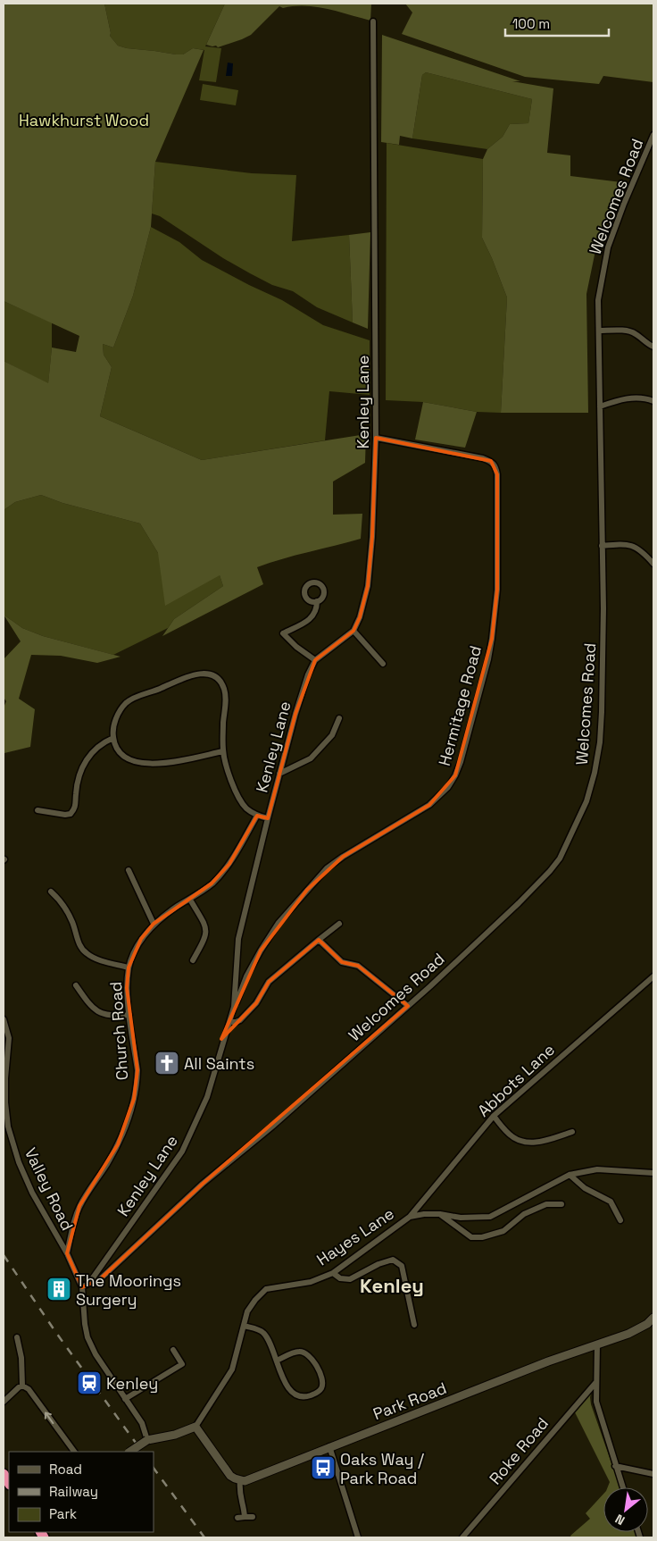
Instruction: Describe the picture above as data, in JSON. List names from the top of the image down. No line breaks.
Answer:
{"streets":{"street":["Welcomes Road","Kenley Lane","Hermitage Road","Church Road","Abbots Lane","Valley Road","Hayes Lane","Park Road","Roke Road"]},"crossings":[["Welcomes Road","Kenley Lane"],["Kenley Lane","Hermitage Road"],["Kenley Lane","Valley Road"],["Church Road","Valley Road"],["Abbots Lane","Hayes Lane"]],"districts":["Kenley"],"parks":["Hawkhurst Wood"],"places":{"church":["All Saints"],"building":["The Moorings Surgery"],"station":["Kenley"],"bus stop":["Oaks Way / Park Road"]},"legend":["Road","Railway","Park"],"scale_bar":"100 m","north":"bottom left"}
